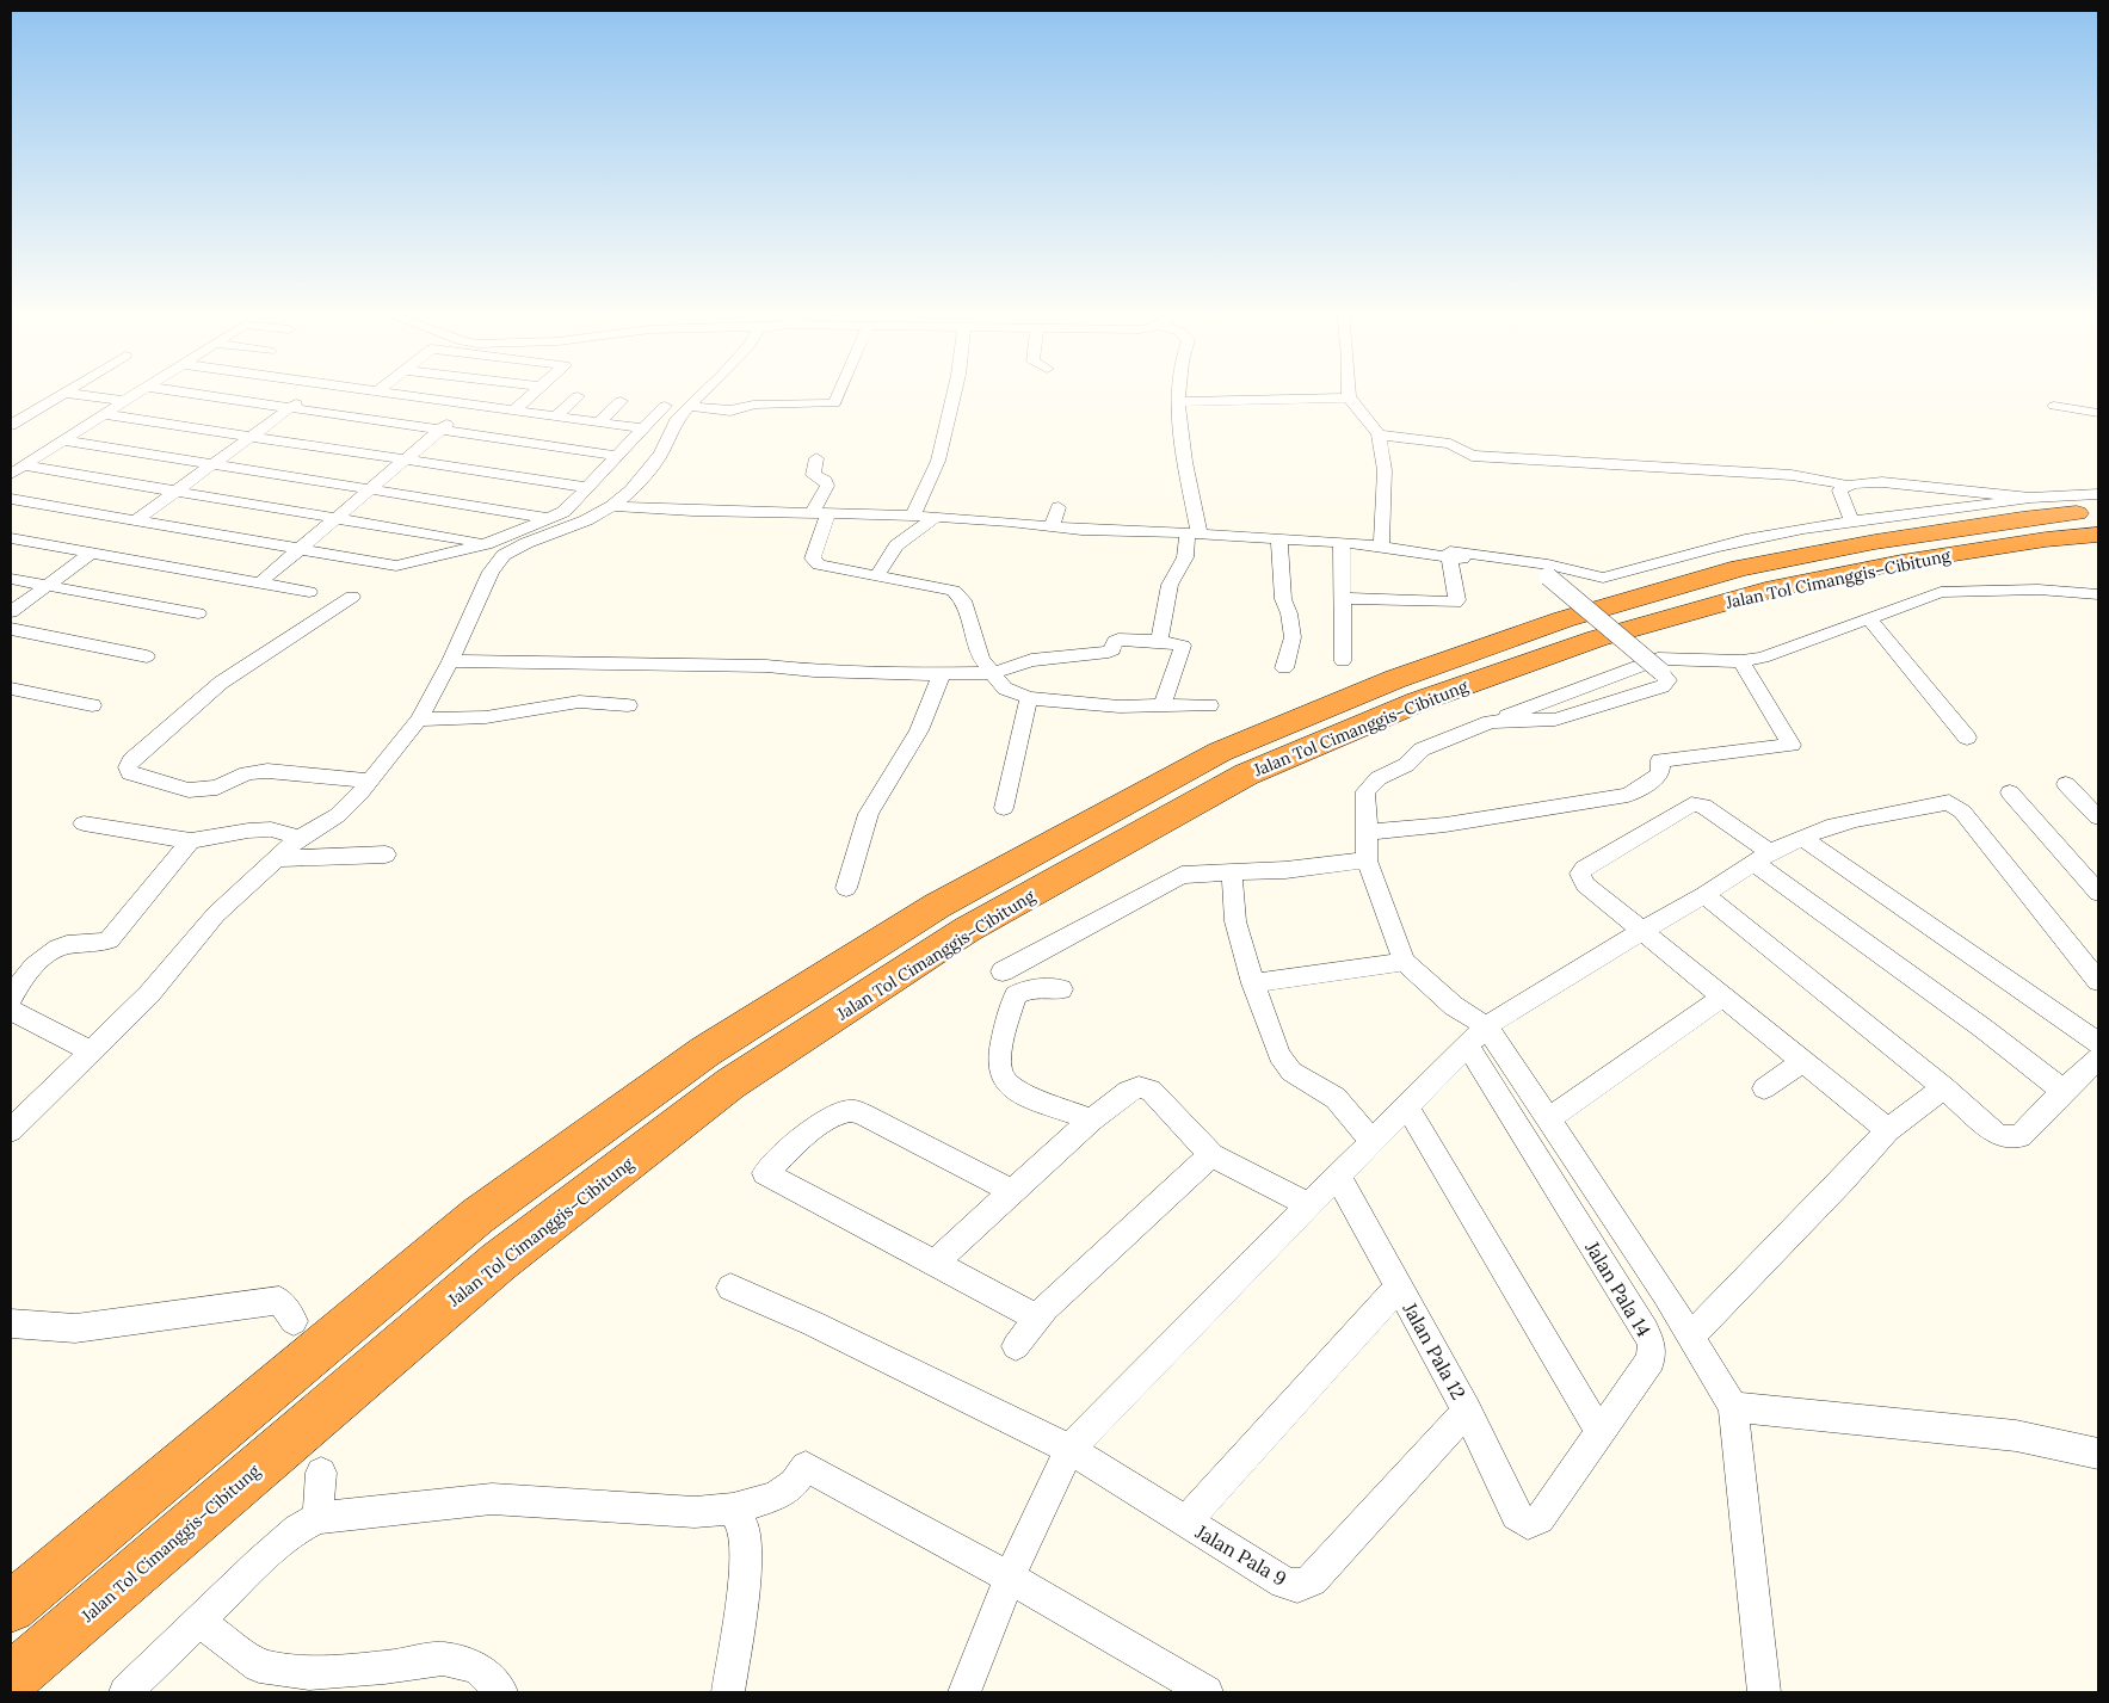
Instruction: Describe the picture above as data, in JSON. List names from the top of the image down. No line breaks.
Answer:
{"streets":{"highway":["Jalan Tol Cimanggis–Cibitung"],"street":["Jalan Pala 14","Jalan Pala 12","Jalan Pala 9"]},"crossings":[["Jalan Pala 14","Jalan Pala 12"],["Jalan Pala 12","Jalan Pala 9"]]}
